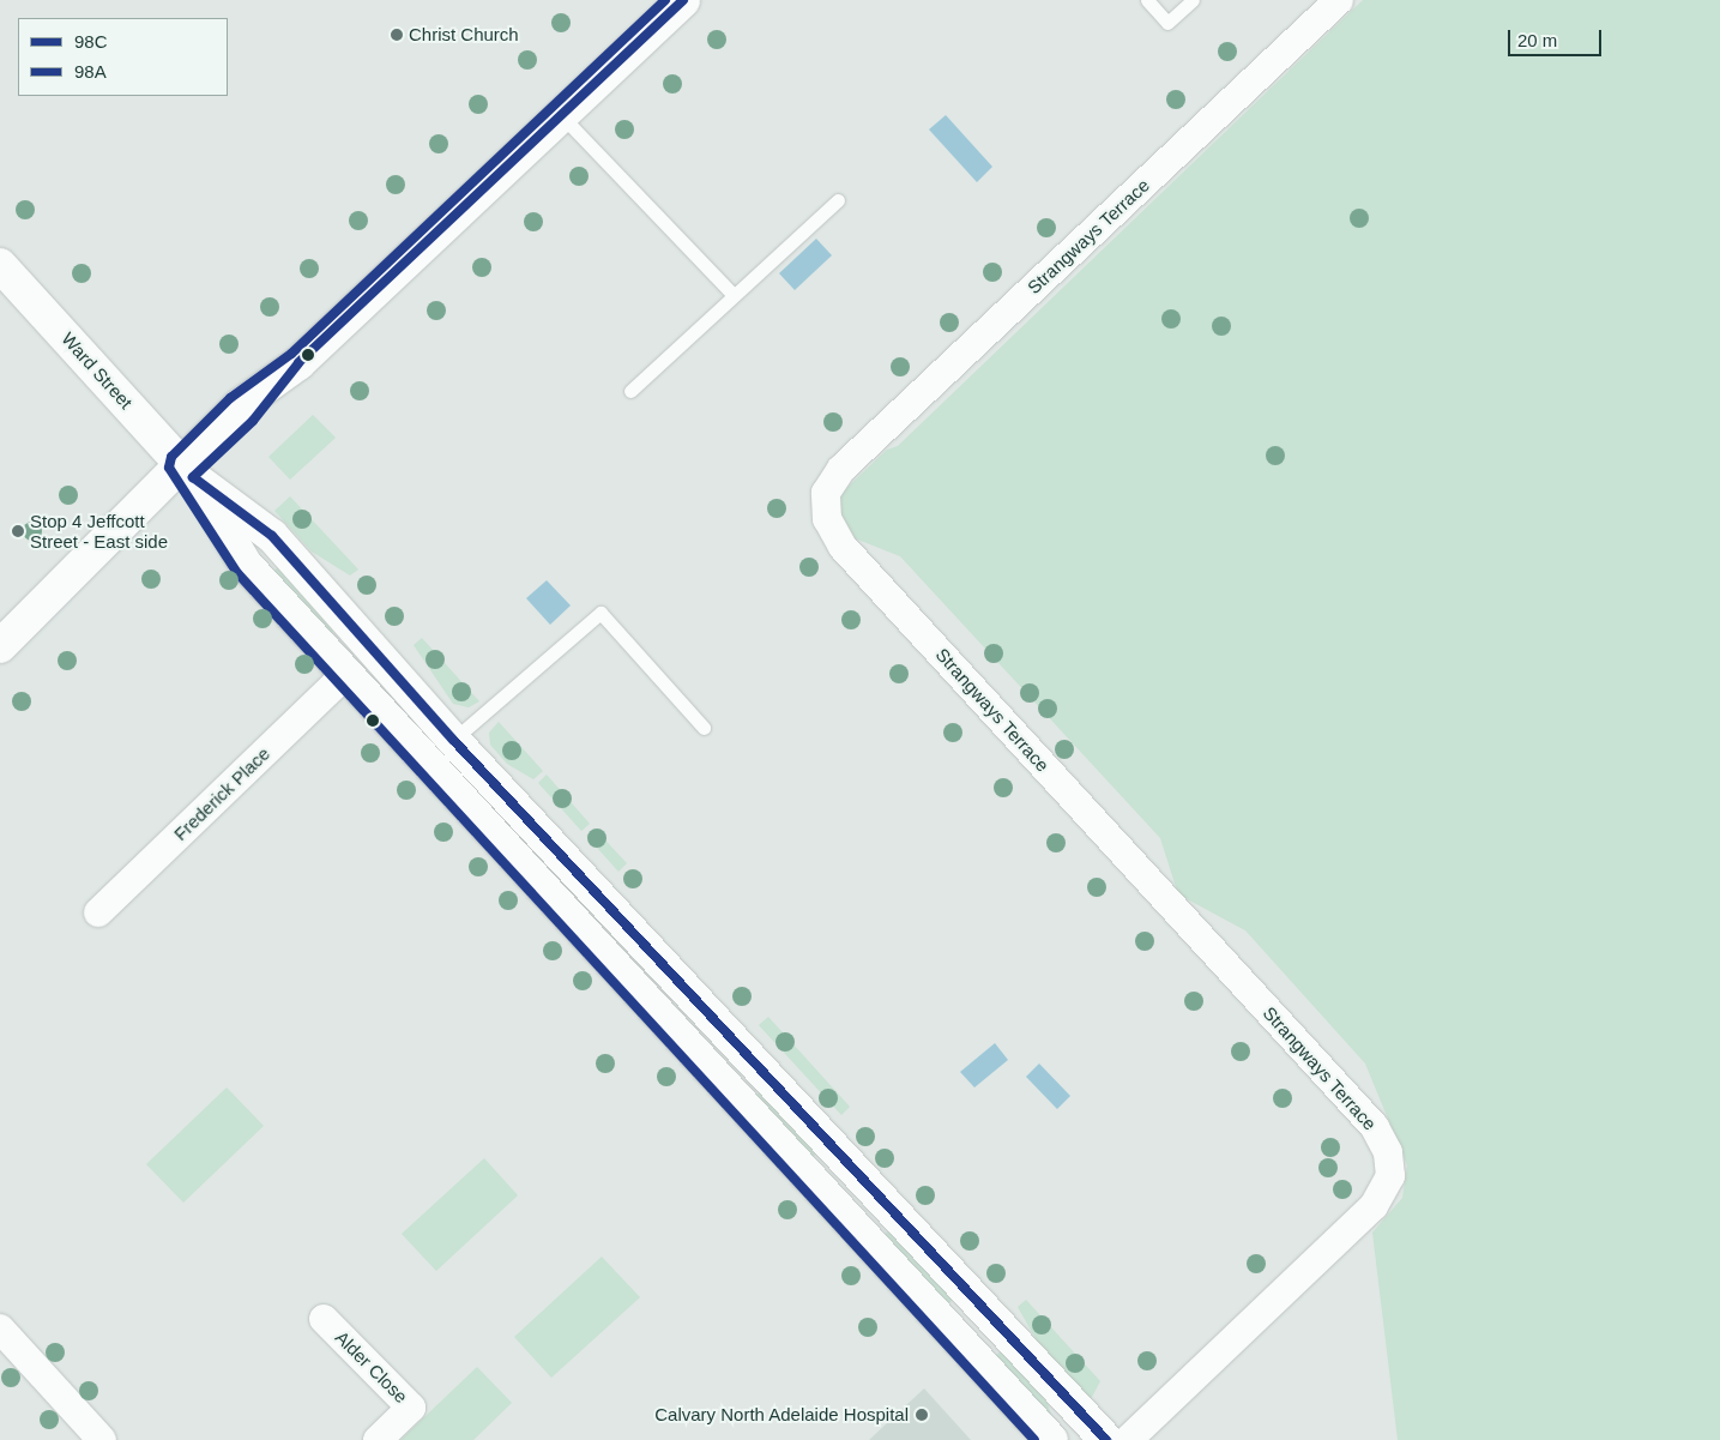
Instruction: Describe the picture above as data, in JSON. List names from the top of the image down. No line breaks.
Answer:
{"streets":{"street":["Strangways Terrace","Ward Street","Frederick Place","Alder Close"]},"crossings":[["Ward Street","Frederick Place"]],"places":["Christ Church","Stop 4 Jeffcott Street - East side","Calvary North Adelaide Hospital"],"lines":["transit line 98C","transit line 98A"],"legend":["98C","98A"],"scale_bar":"20 m"}
